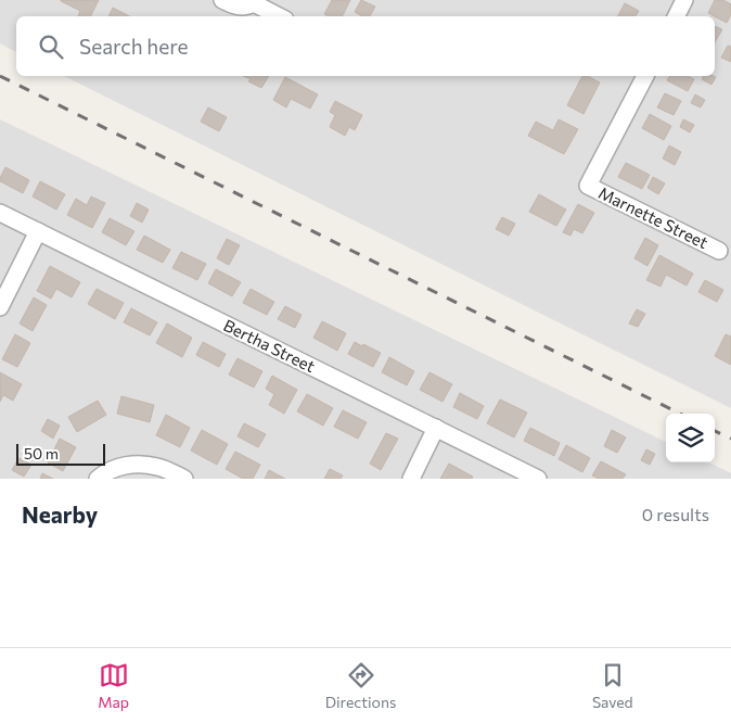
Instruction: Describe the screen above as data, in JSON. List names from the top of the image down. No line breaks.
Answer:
{"streets":{"street":["Marnette Street","Bertha Street"]},"scale_bar":"50 m","page":{"search":"Search here","scale":"50 m","heading":["Nearby","0 results"],"nav":["Map","Directions","Saved"]}}
